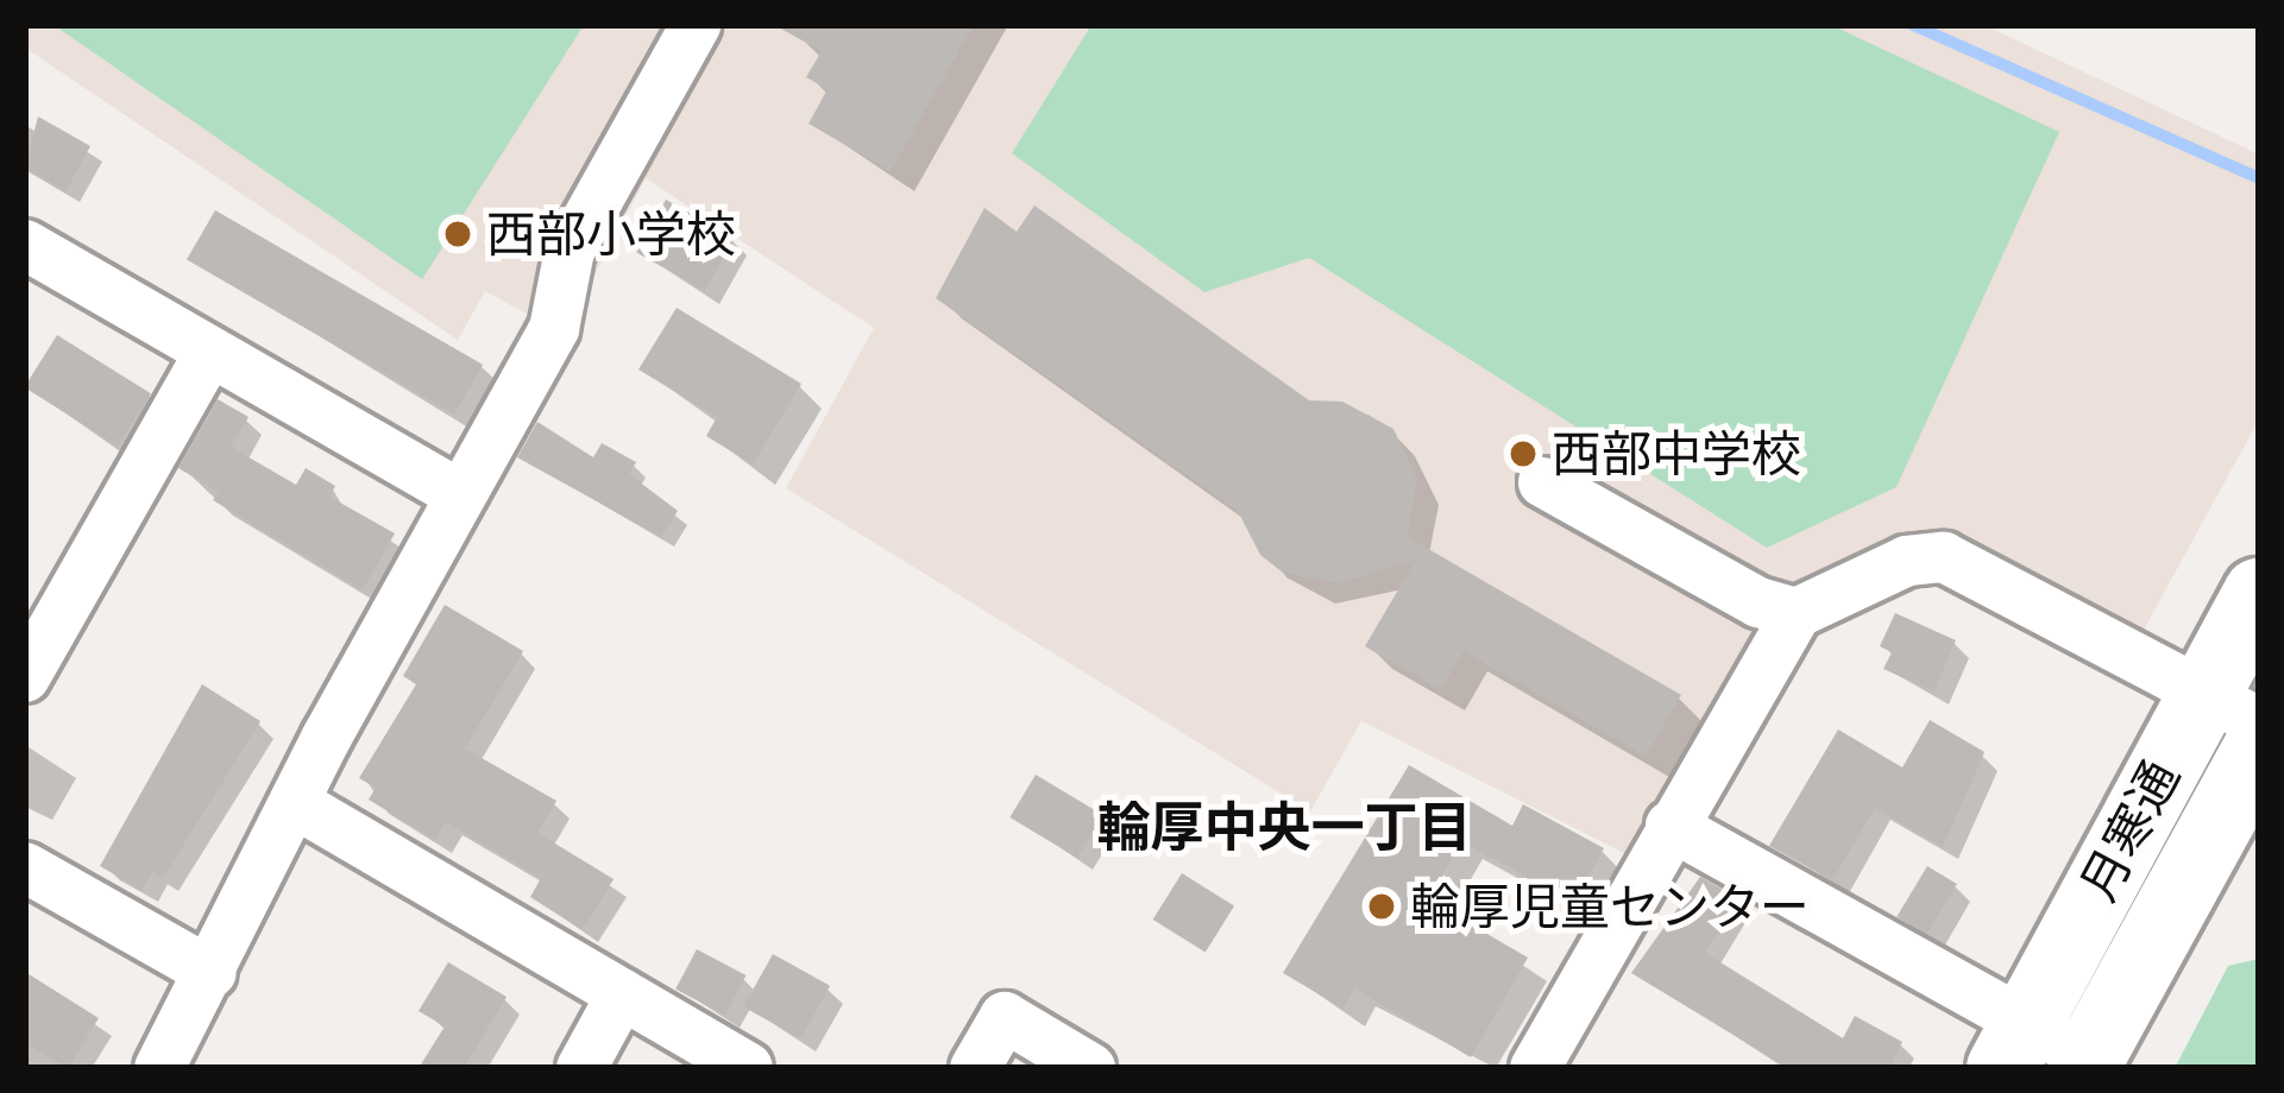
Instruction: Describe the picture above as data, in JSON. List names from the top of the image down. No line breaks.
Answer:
{"streets":{"highway":["月寒通"]},"districts":["輪厚中央一丁目"],"places":["西部小学校","西部中学校","輪厚児童センター"]}
